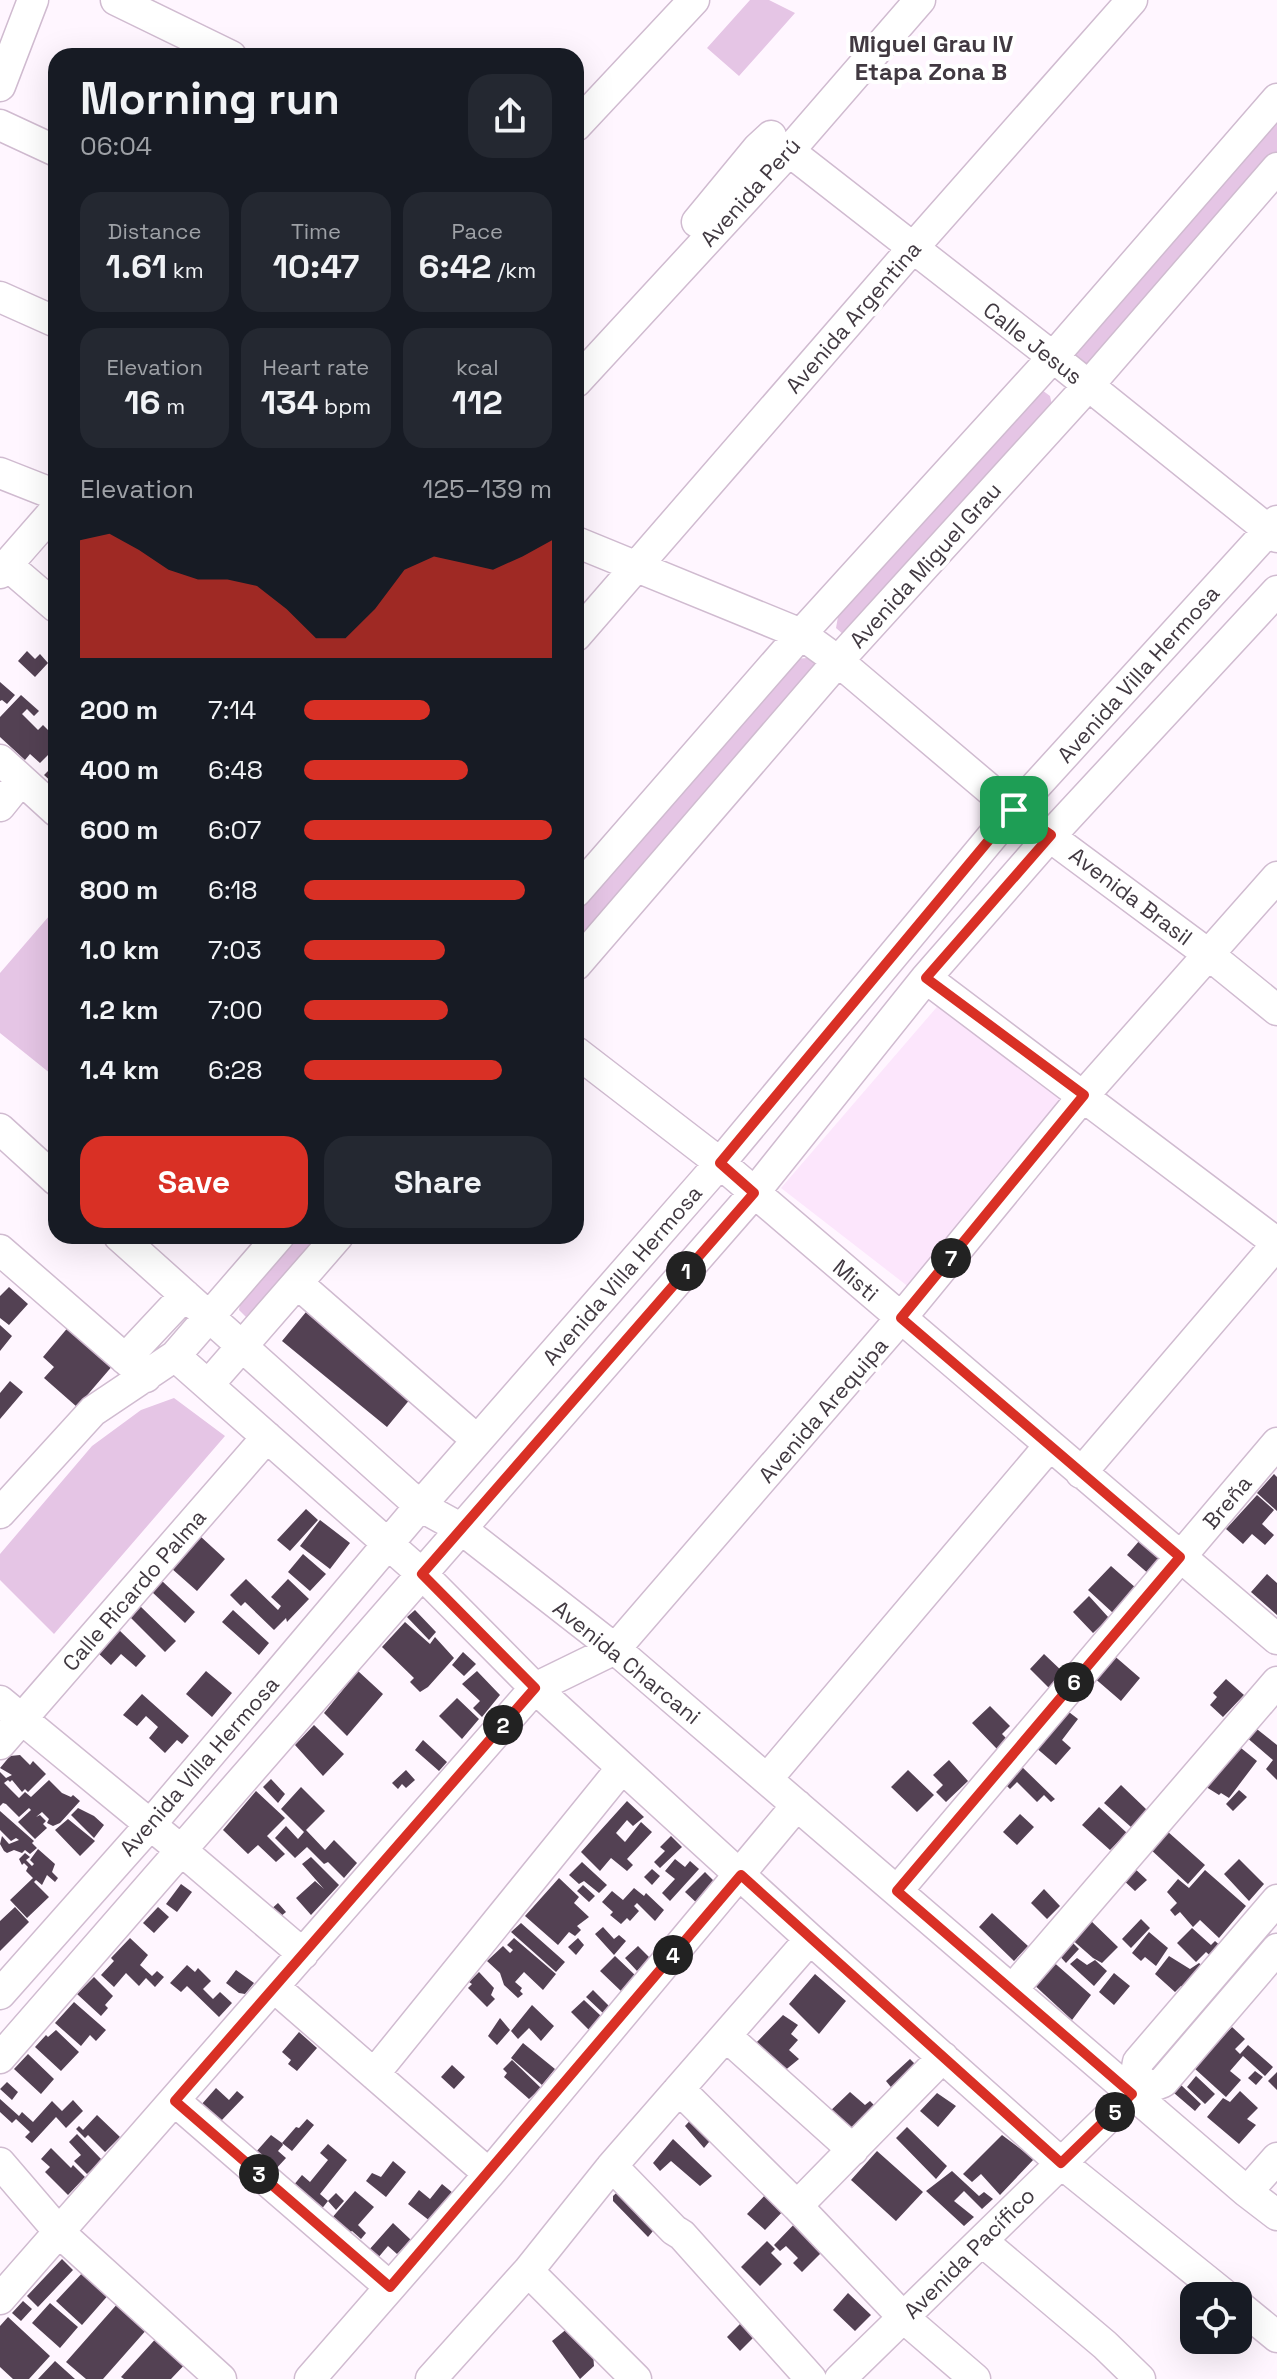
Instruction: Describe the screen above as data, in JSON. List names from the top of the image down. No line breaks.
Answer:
{"streets":{"street":["Avenida Perú","Avenida Argentina","Calle Jesus","Avenida Miguel Grau","Avenida Villa Hermosa","Avenida Brasil","Misti","Avenida Arequipa","Breña","Calle Ricardo Palma","Avenida Charcani","Avenida Pacífico"]},"crossings":[["Avenida Perú","Calle Jesus"],["Avenida Argentina","Calle Jesus"],["Avenida Argentina","Avenida Brasil"],["Calle Jesus","Avenida Miguel Grau"],["Calle Jesus","Avenida Villa Hermosa"],["Avenida Miguel Grau","Avenida Brasil"],["Avenida Villa Hermosa","Avenida Brasil"],["Avenida Villa Hermosa","Misti"],["Avenida Villa Hermosa","Avenida Charcani"],["Avenida Brasil","Avenida Arequipa"],["Misti","Avenida Arequipa"],["Misti","Breña"],["Avenida Arequipa","Avenida Charcani"],["Breña","Avenida Charcani"],["Avenida Charcani","Avenida Pacífico"]],"districts":["Miguel Grau IV Etapa Zona B"],"page":{"heading":["Morning run","06:04"],"stats":[["Distance","1.61 km"],["Time","10:47"],["Pace","6:42 /km"],["Elevation","16 m"],["Heart rate","134 bpm"],["kcal","112"]],"chart":["Elevation","125–139 m"],"list":[{"name":"200 m","note":"7:14"},{"name":"400 m","note":"6:48"},{"name":"600 m","note":"6:07"},{"name":"800 m","note":"6:18"},{"name":"1.0 km","note":"7:03"},{"name":"1.2 km","note":"7:00"},{"name":"1.4 km","note":"6:28"}],"buttons":["Save","Share"],"pins":["7","1","6","2","4","5","3"]}}
